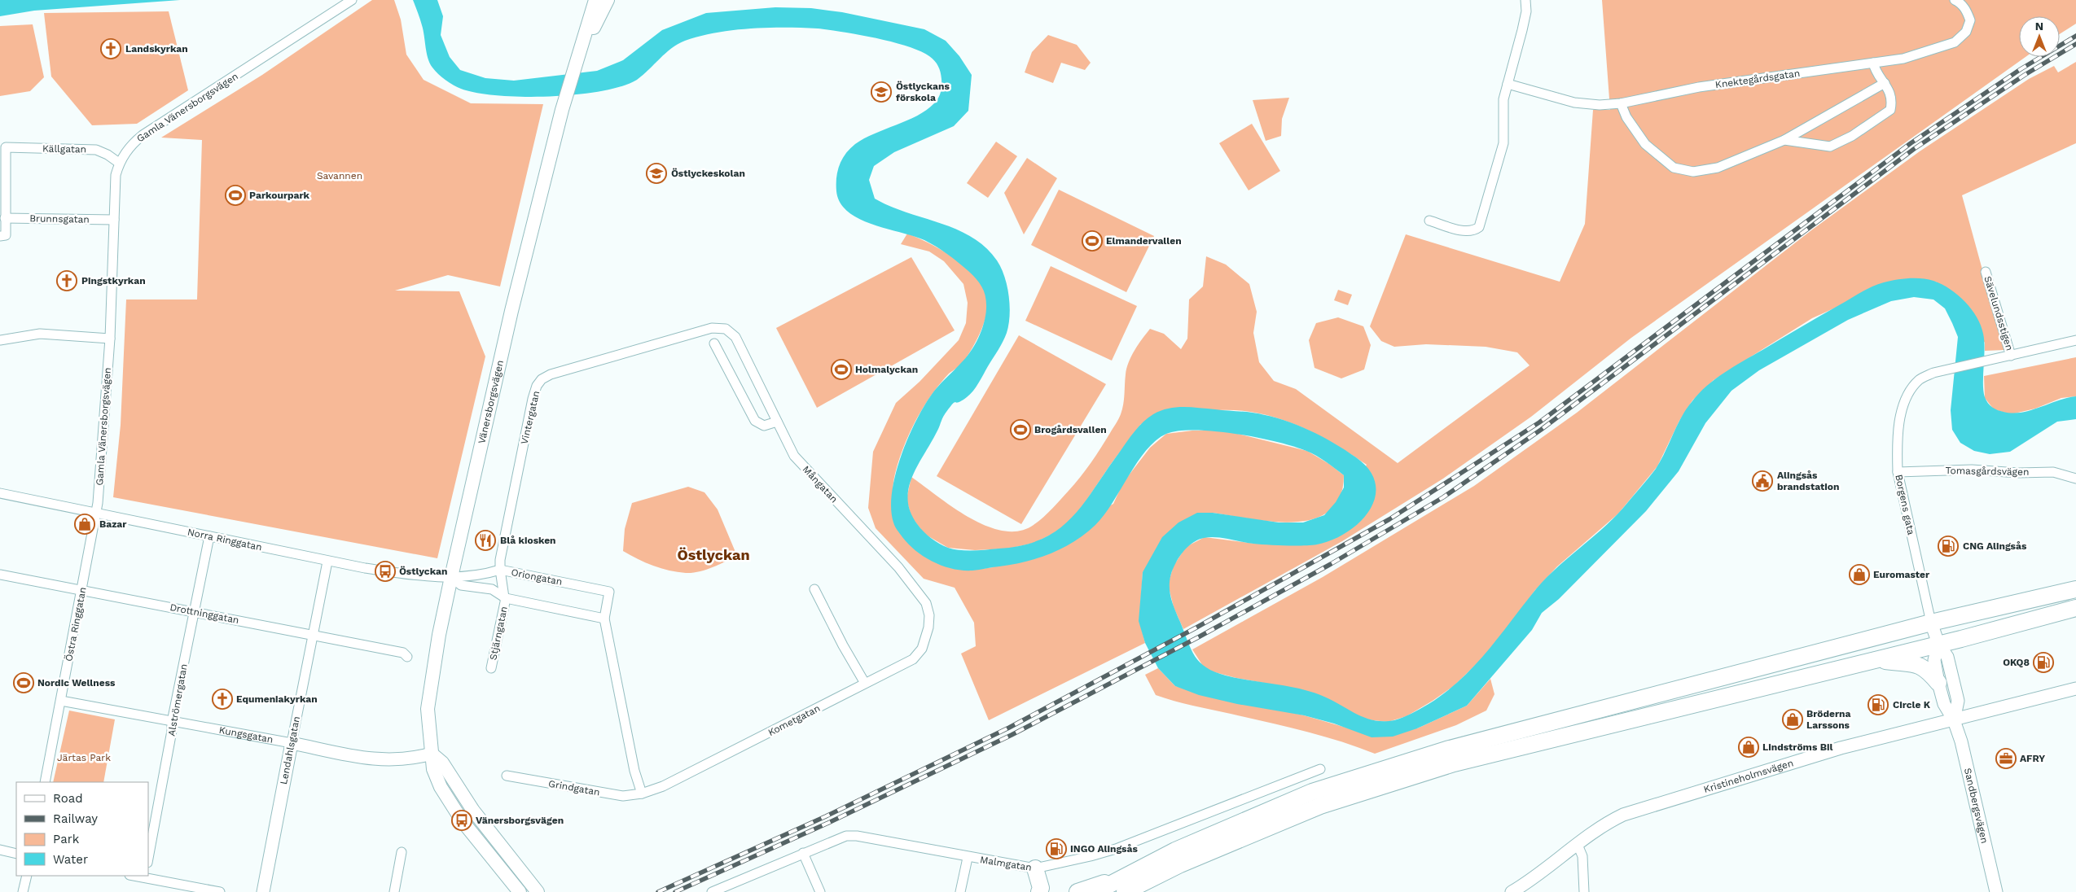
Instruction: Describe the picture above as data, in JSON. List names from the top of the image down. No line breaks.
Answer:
{"streets":{"main road":["Vänersborgsvägen"],"street":["Knektegårdsgatan","Gamla Vänersborgsvägen","Källgatan","Brunnsgatan","Sävelundsstigen","Vintergatan","Tomasgårdsvägen","Mångatan","Borgens gata","Norra Ringgatan","Oriongatan","Drottninggatan","Östra Ringgatan","Stjärngatan","Alströmergatan","Kometgatan","Kungsgatan","Lendahlsgatan","Kristineholmsvägen","Grindgatan","Sandbergsvägen","Malmgatan"]},"crossings":[["Gamla Vänersborgsvägen","Källgatan"],["Gamla Vänersborgsvägen","Brunnsgatan"],["Gamla Vänersborgsvägen","Norra Ringgatan"],["Gamla Vänersborgsvägen","Östra Ringgatan"],["Källgatan","Brunnsgatan"],["Sävelundsstigen","Borgens gata"],["Vänersborgsvägen","Norra Ringgatan"],["Vänersborgsvägen","Oriongatan"],["Vänersborgsvägen","Kungsgatan"],["Vintergatan","Mångatan"],["Vintergatan","Oriongatan"],["Vintergatan","Stjärngatan"],["Tomasgårdsvägen","Borgens gata"],["Mångatan","Kometgatan"],["Borgens gata","Sandbergsvägen"],["Norra Ringgatan","Oriongatan"],["Norra Ringgatan","Östra Ringgatan"],["Norra Ringgatan","Alströmergatan"],["Norra Ringgatan","Lendahlsgatan"],["Oriongatan","Kometgatan"],["Oriongatan","Grindgatan"],["Drottninggatan","Östra Ringgatan"],["Drottninggatan","Alströmergatan"],["Drottninggatan","Lendahlsgatan"],["Östra Ringgatan","Kungsgatan"],["Alströmergatan","Kungsgatan"],["Kometgatan","Grindgatan"],["Kungsgatan","Lendahlsgatan"],["Kristineholmsvägen","Sandbergsvägen"]],"districts":["Östlyckan"],"parks":["Savannen","Järtas Park"],"places":{"church":["Landskyrkan","Pingstkyrkan","Equmeniakyrkan"],"school or university":["Östlyckans förskola","Östlyckeskolan"],"sports":["Parkourpark","Elmandervallen","Holmalyckan","Brogårdsvallen","Nordic Wellness"],"public building":["Alingsås brandstation"],"shop":["Bazar","Euromaster","Bröderna Larssons","Lindströms Bil"],"restaurant":["Blå kiosken"],"fuel station":["CNG Alingsås","OKQ8","Circle K","INGO Alingsås"],"bus stop":["Östlyckan","Vänersborgsvägen"],"office":["AFRY"]},"legend":["Road","Railway","Park","Water"],"north":"top"}
